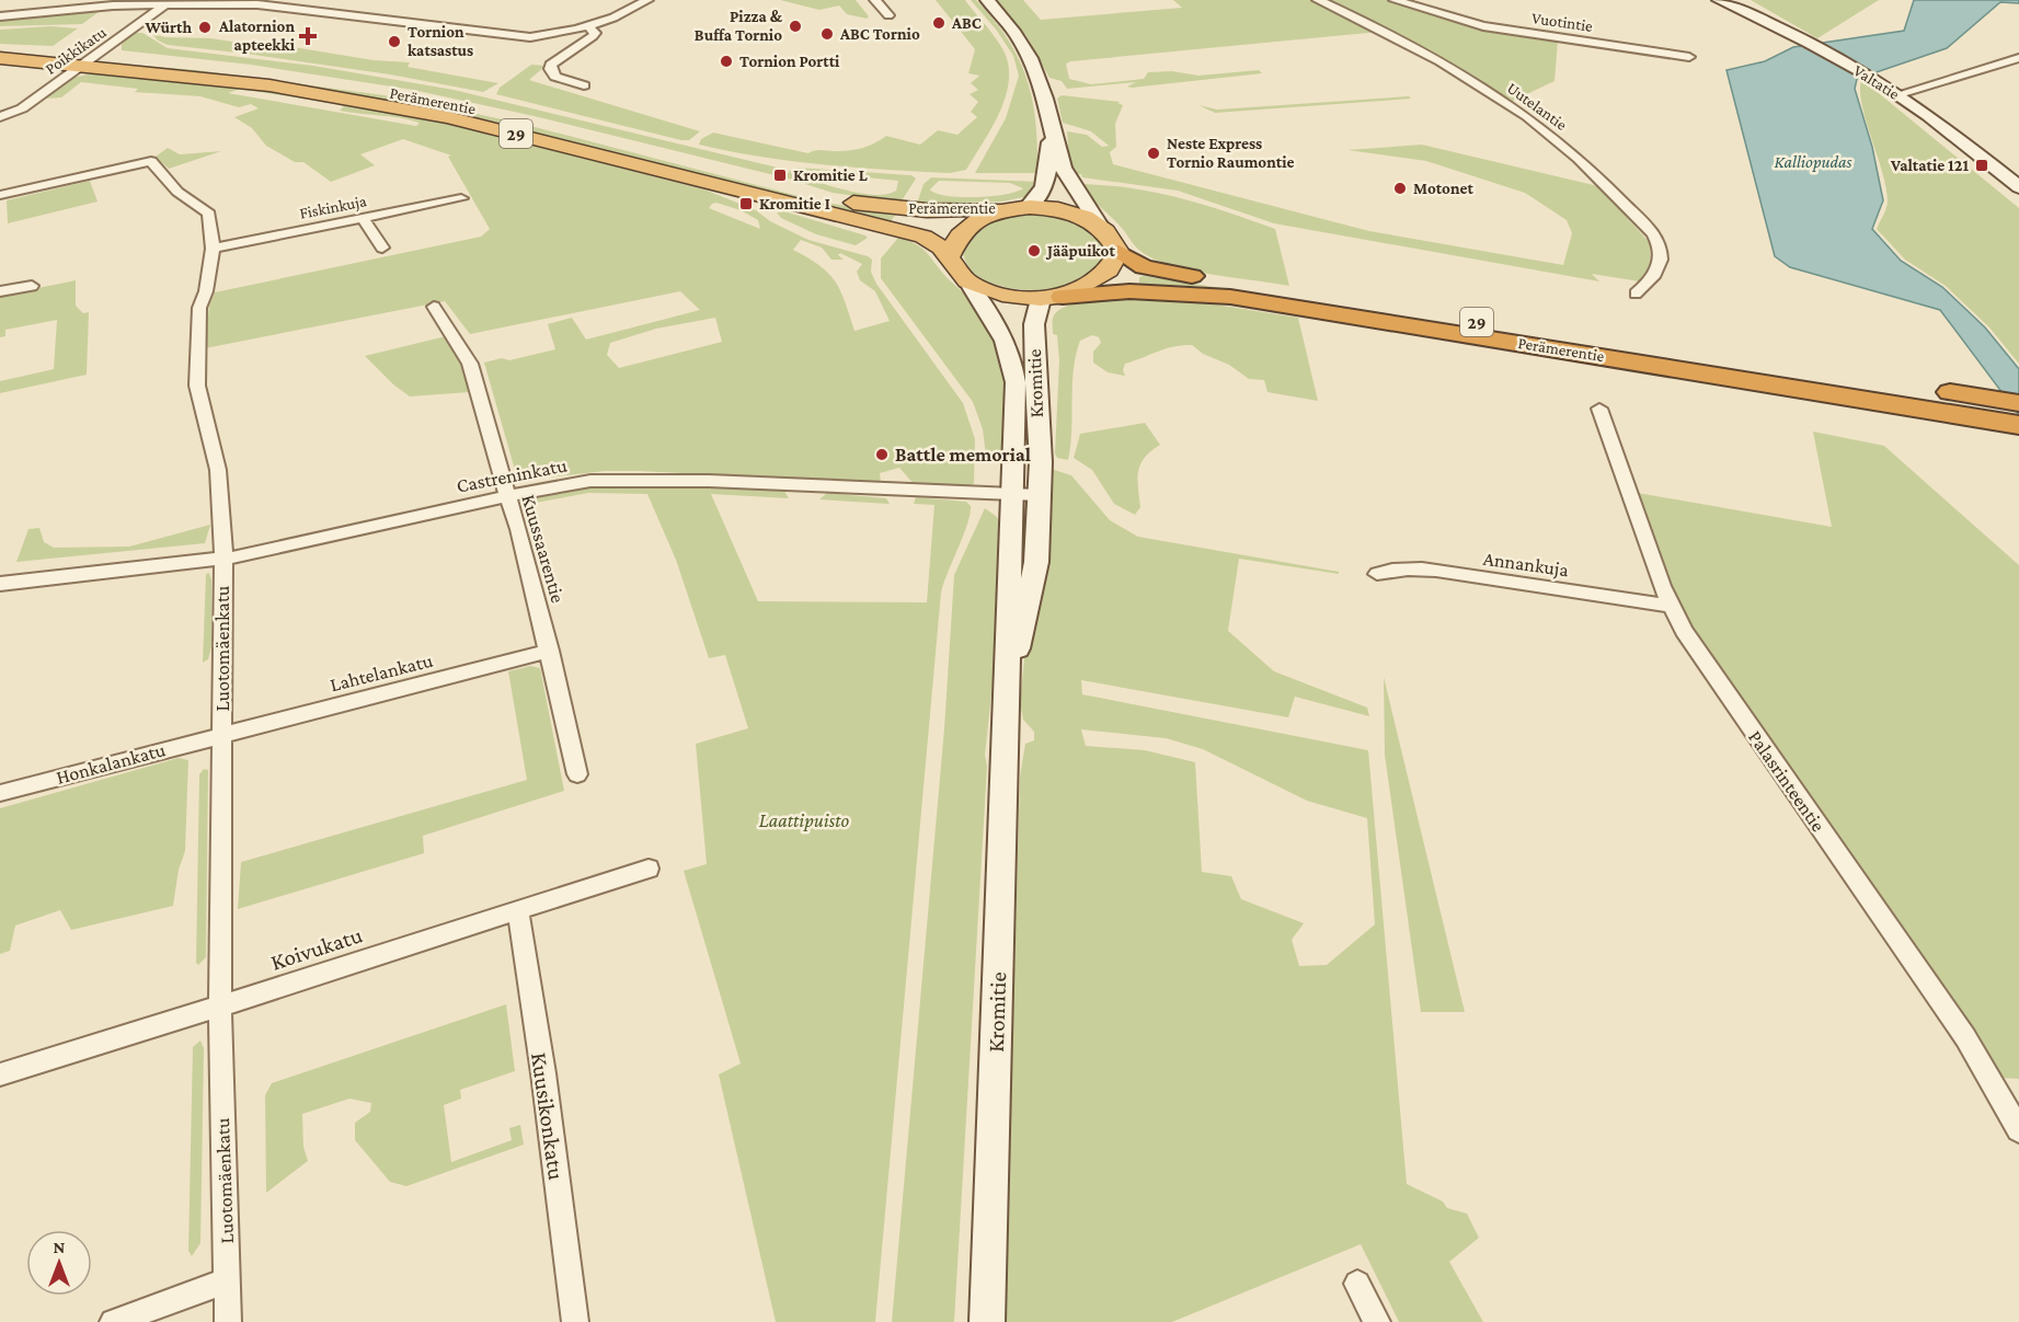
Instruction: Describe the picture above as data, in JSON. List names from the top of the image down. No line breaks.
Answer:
{"streets":{"highway":["Perämerentie","29"],"main road":["Valtatie","Kromitie"],"street":["Vuotintie","Poikkikatu","Uutelantie","Fiskinkuja","Castreninkatu","Kuussaarentie","Annankuja","Luotomäenkatu","Lahtelankatu","Honkalankatu","Palasrinteentie","Koivukatu","Kuusikonkatu"]},"crossings":[["Poikkikatu","Perämerentie"],["Perämerentie","29"],["Perämerentie","Kromitie"],["29","Kromitie"],["Fiskinkuja","Luotomäenkatu"],["Kromitie","Castreninkatu"],["Castreninkatu","Kuussaarentie"],["Castreninkatu","Luotomäenkatu"],["Kuussaarentie","Lahtelankatu"],["Annankuja","Palasrinteentie"],["Luotomäenkatu","Lahtelankatu"],["Luotomäenkatu","Honkalankatu"],["Luotomäenkatu","Koivukatu"],["Lahtelankatu","Honkalankatu"],["Koivukatu","Kuusikonkatu"]],"water":["Kalliopudas"],"parks":["Laattipuisto"],"places":{"other":["ABC","Pizza & Buffa Tornio","Würth","ABC Tornio","Tornion katsastus","Tornion Portti","Neste Express Tornio Raumontie","Motonet","Jääpuikot","Battle memorial"],"health":["Alatornion apteekki"],"transit":["Valtatie 121","Kromitie L","Kromitie I"]},"north":"top"}
